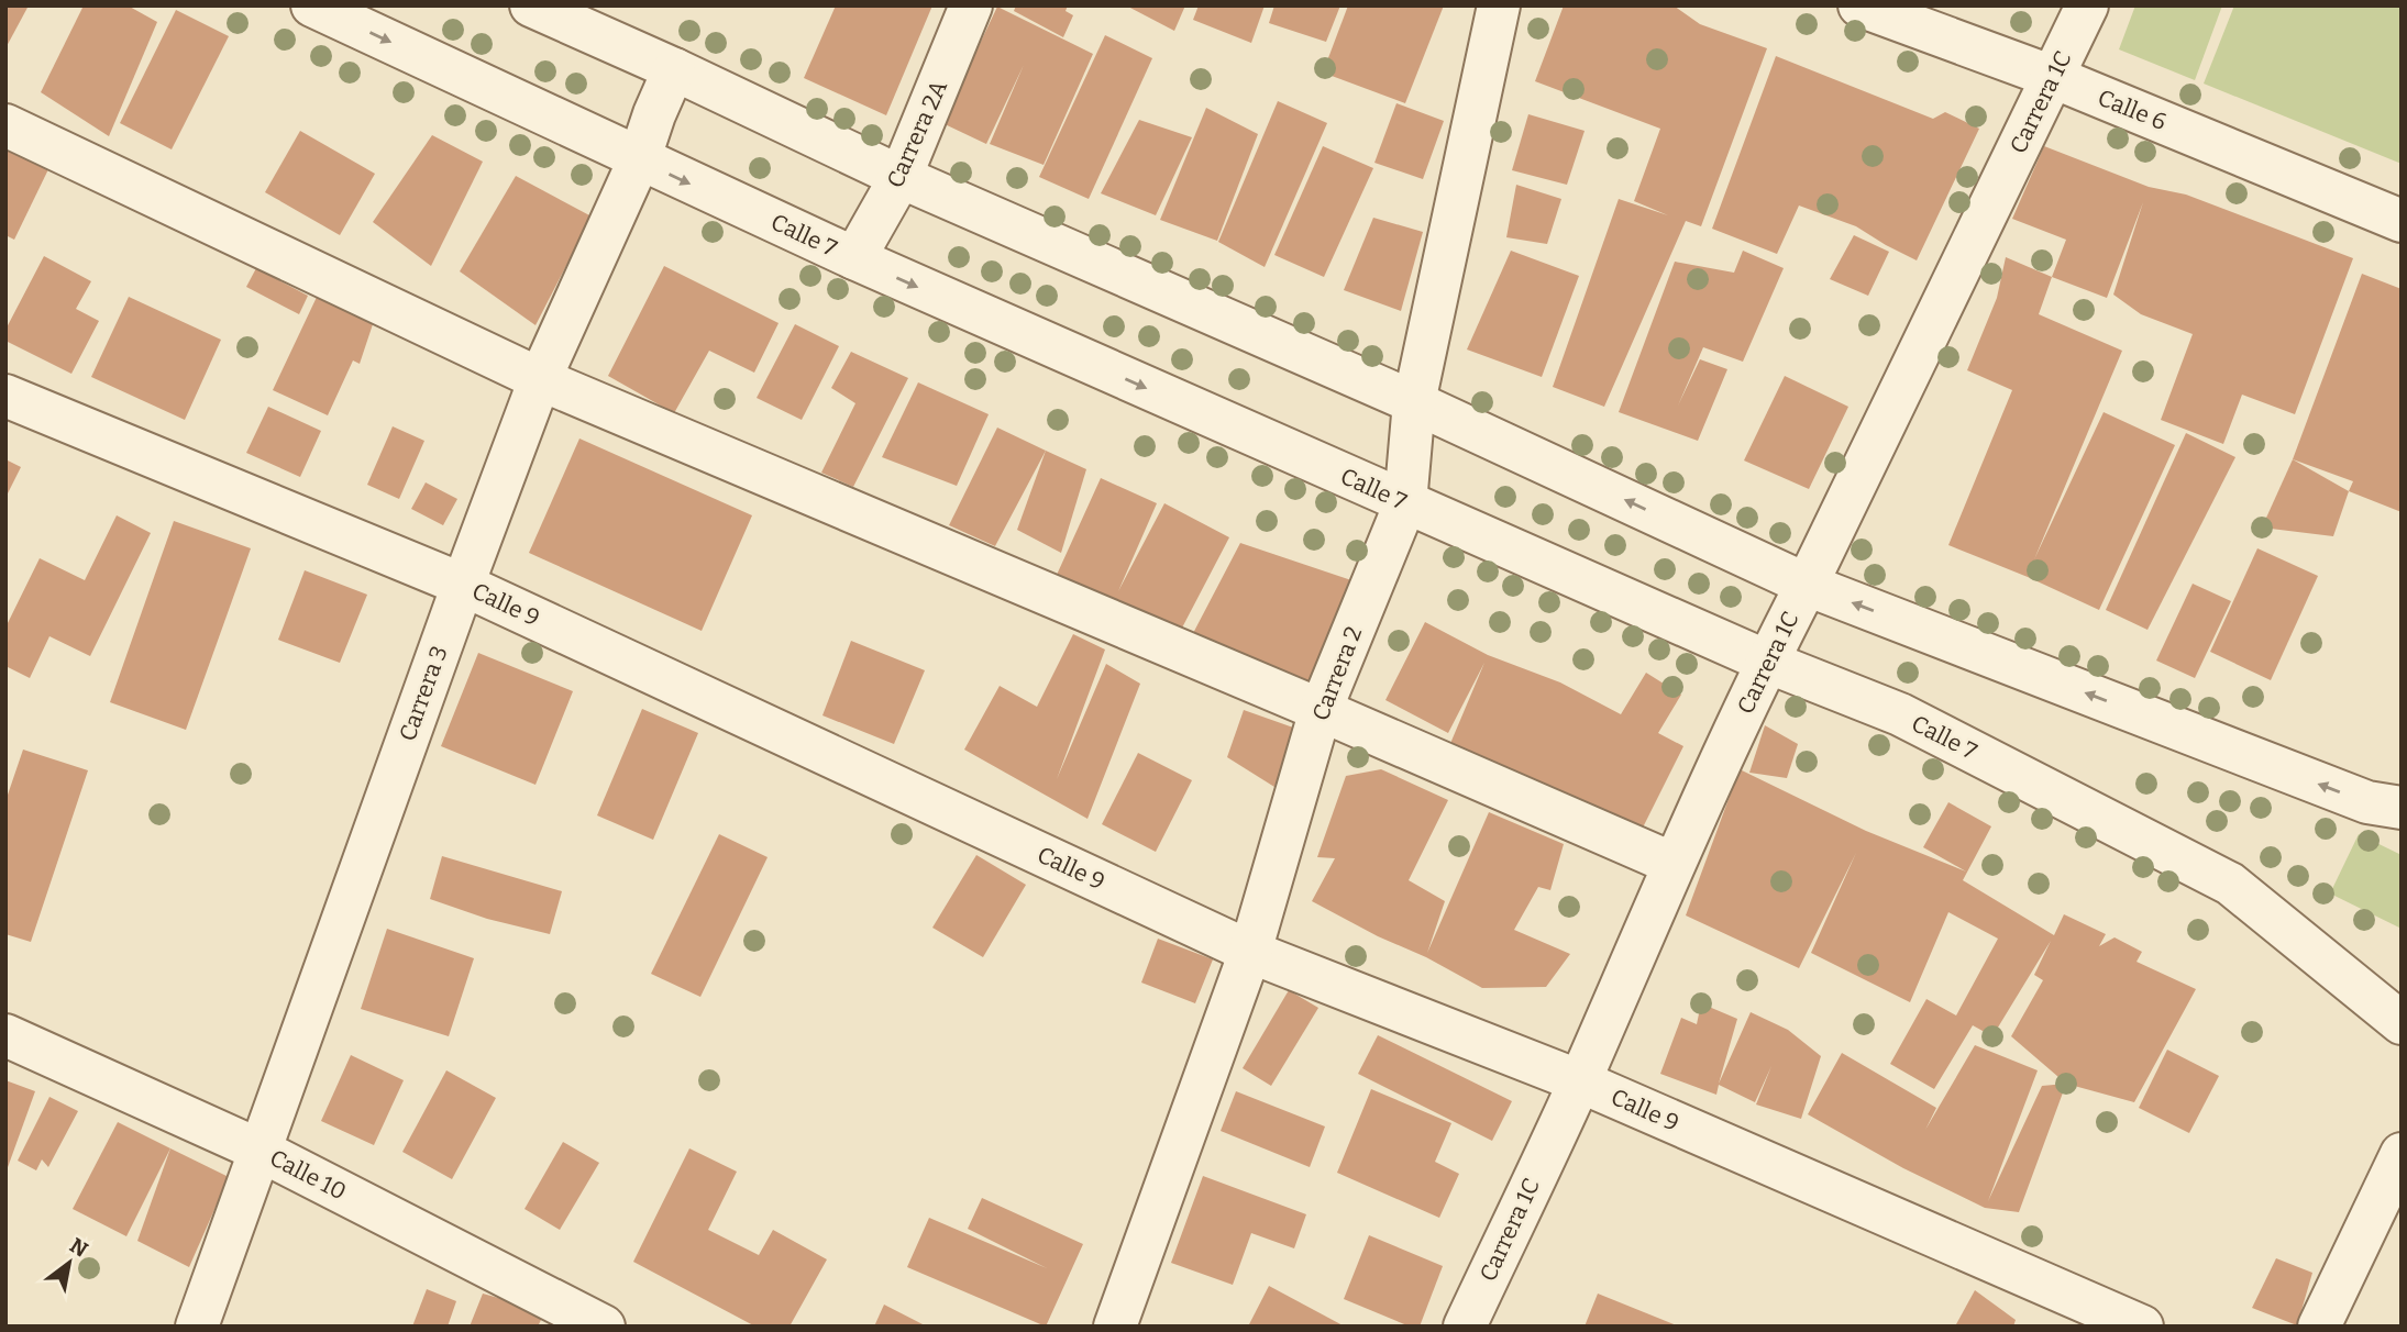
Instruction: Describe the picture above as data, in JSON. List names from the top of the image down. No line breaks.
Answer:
{"streets":{"street":["Carrera 1C","Calle 6","Carrera 2A","Calle 7","Calle 9","Carrera 2","Carrera 3","Calle 10"]},"crossings":[["Carrera 1C","Calle 6"],["Carrera 1C","Calle 7"],["Carrera 1C","Calle 9"],["Carrera 2A","Calle 7"],["Calle 7","Carrera 2"],["Calle 7","Carrera 3"],["Calle 9","Carrera 2"],["Calle 9","Carrera 3"],["Carrera 3","Calle 10"]],"north":"top right"}
